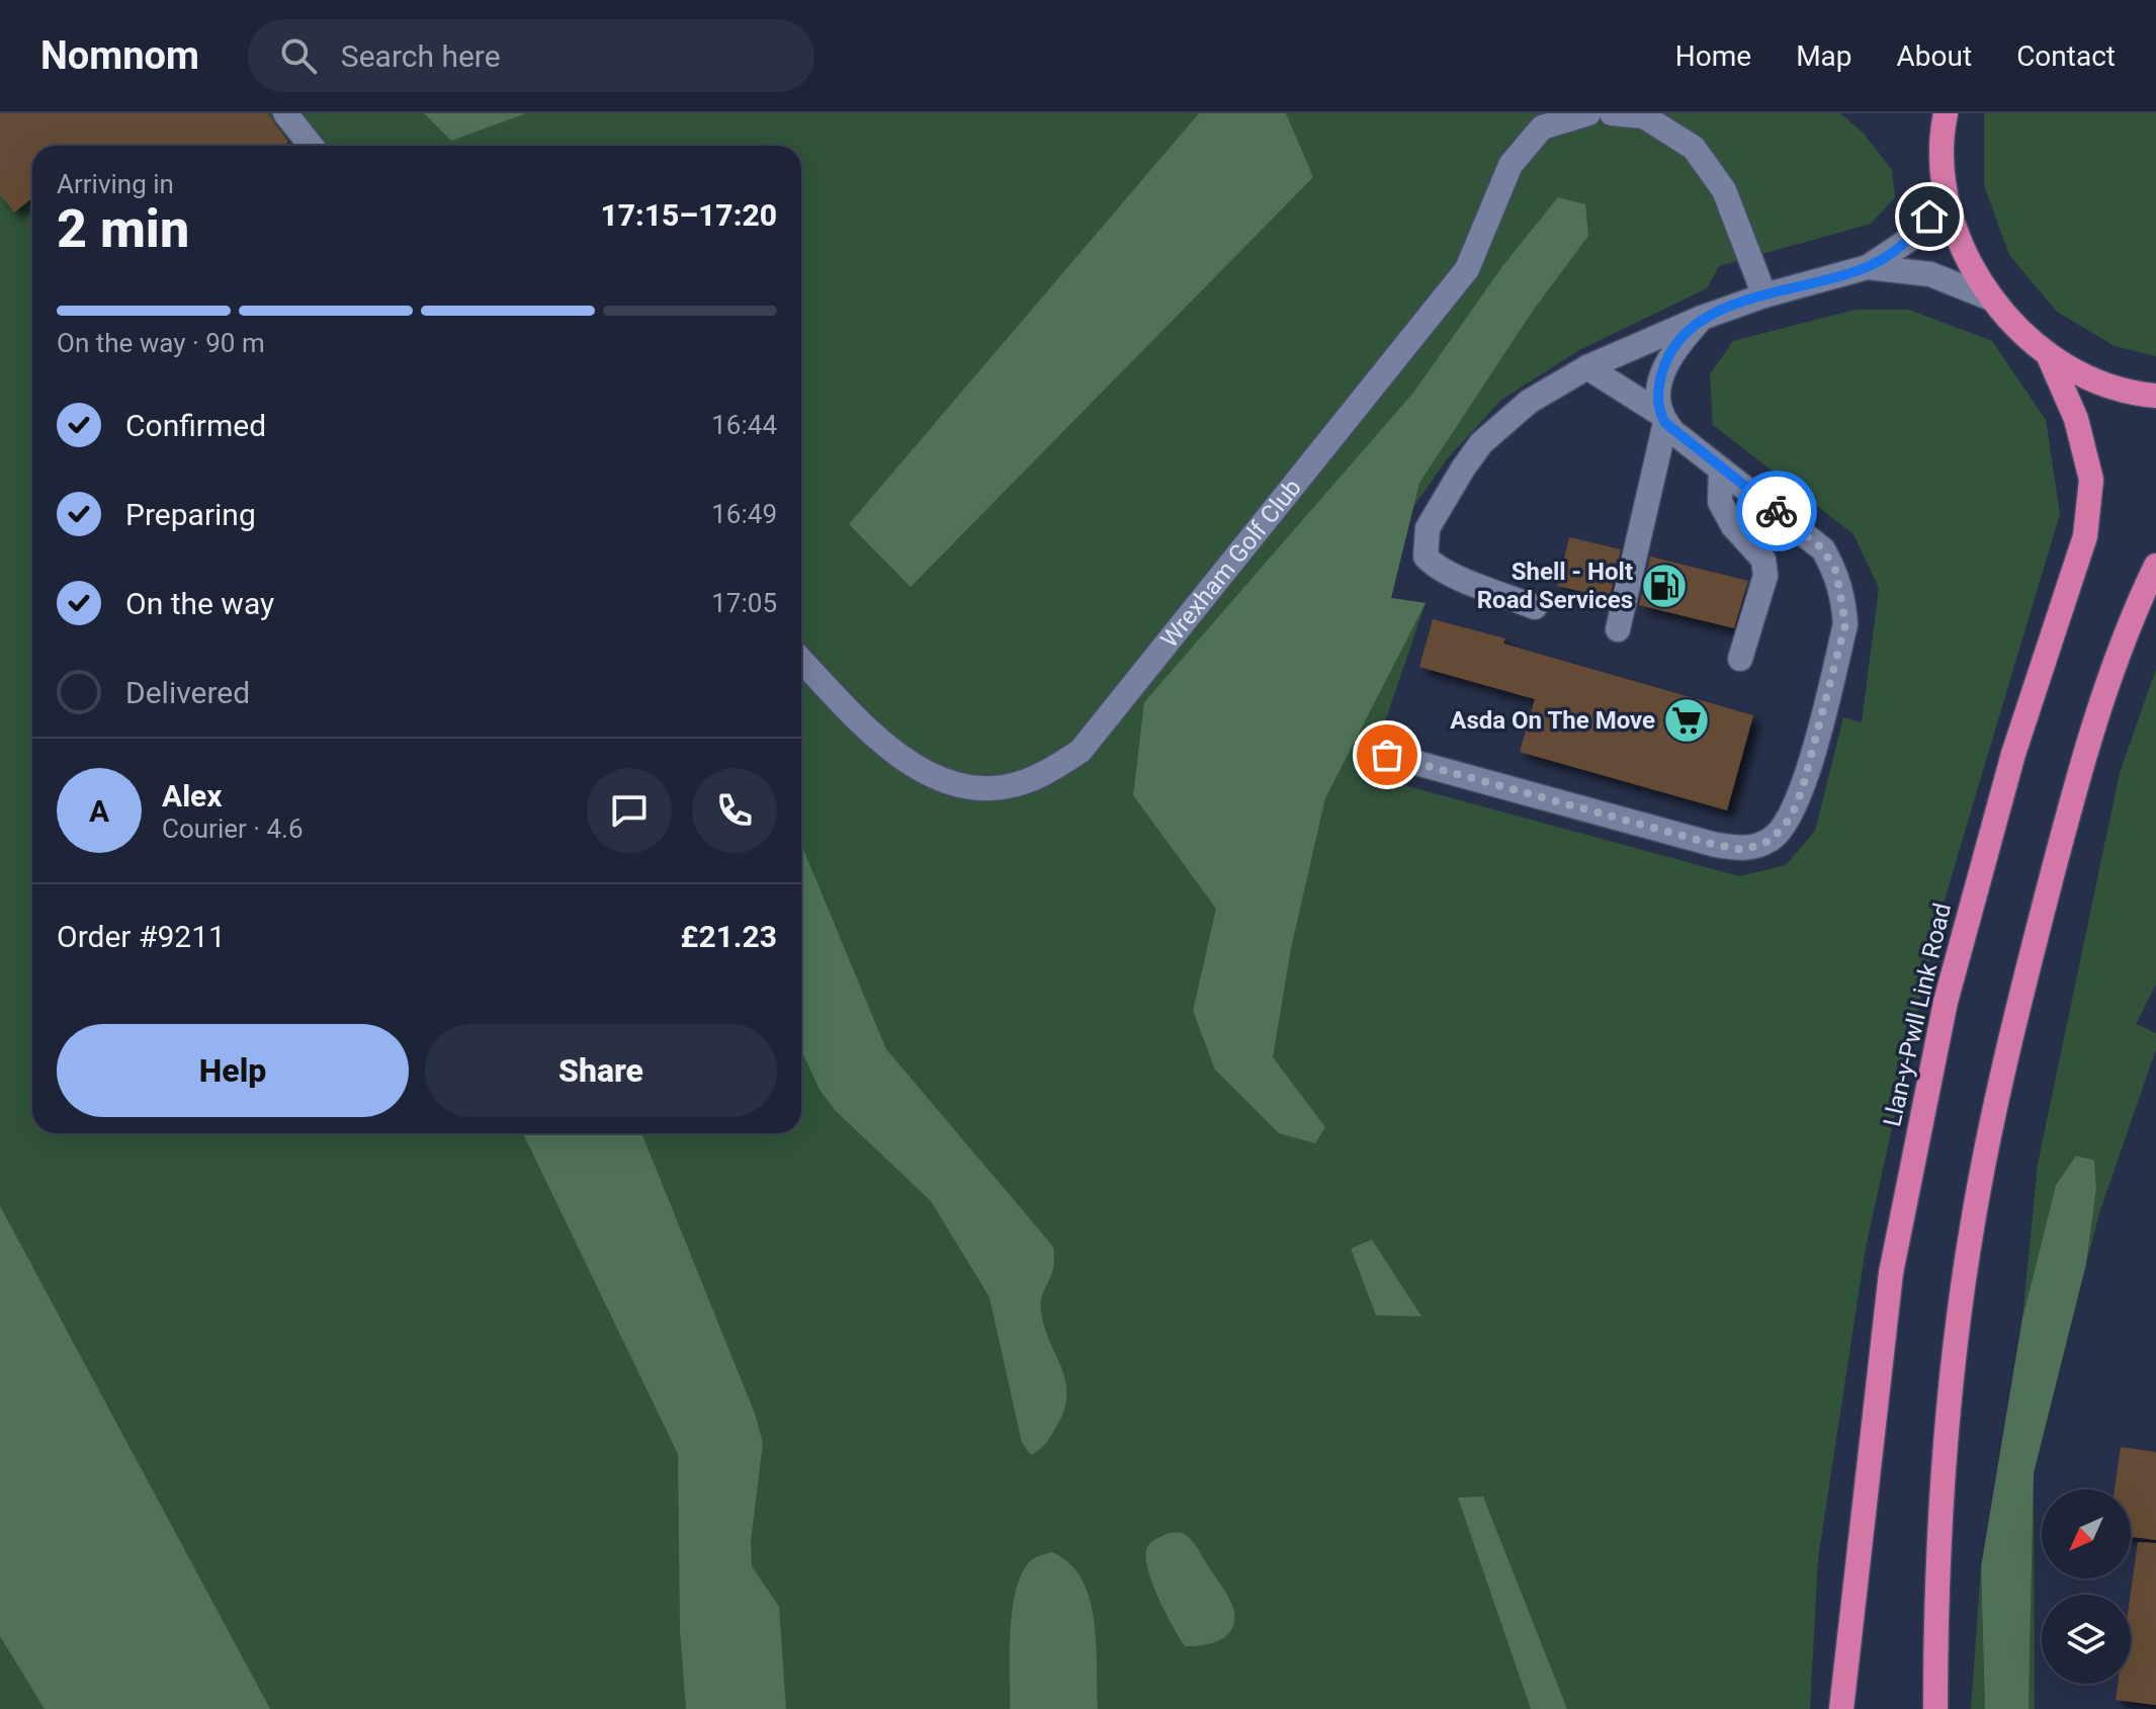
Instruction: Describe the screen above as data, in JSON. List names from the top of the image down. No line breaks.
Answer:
{"streets":{"highway":["Llan-y-Pwll Link Road"],"lane":["Wrexham Golf Club"]},"places":{"fuel station":["Shell - Holt Road Services"],"supermarket":["Asda On The Move"]},"north":"bottom left","page":{"header":"Nomnom","search":"Search here","nav":["Home","Map","About","Contact"],"heading":["2 min","Arriving in","17:15–17:20"],"panel":["Alex","Courier · 4.6","Order #9211","£21.23"],"bar":"On the way · 90 m","list":[["Confirmed","16:44"],["Preparing","16:49"],["On the way","17:05"],"Delivered"],"round":"A","buttons":["Help","Share"]}}
